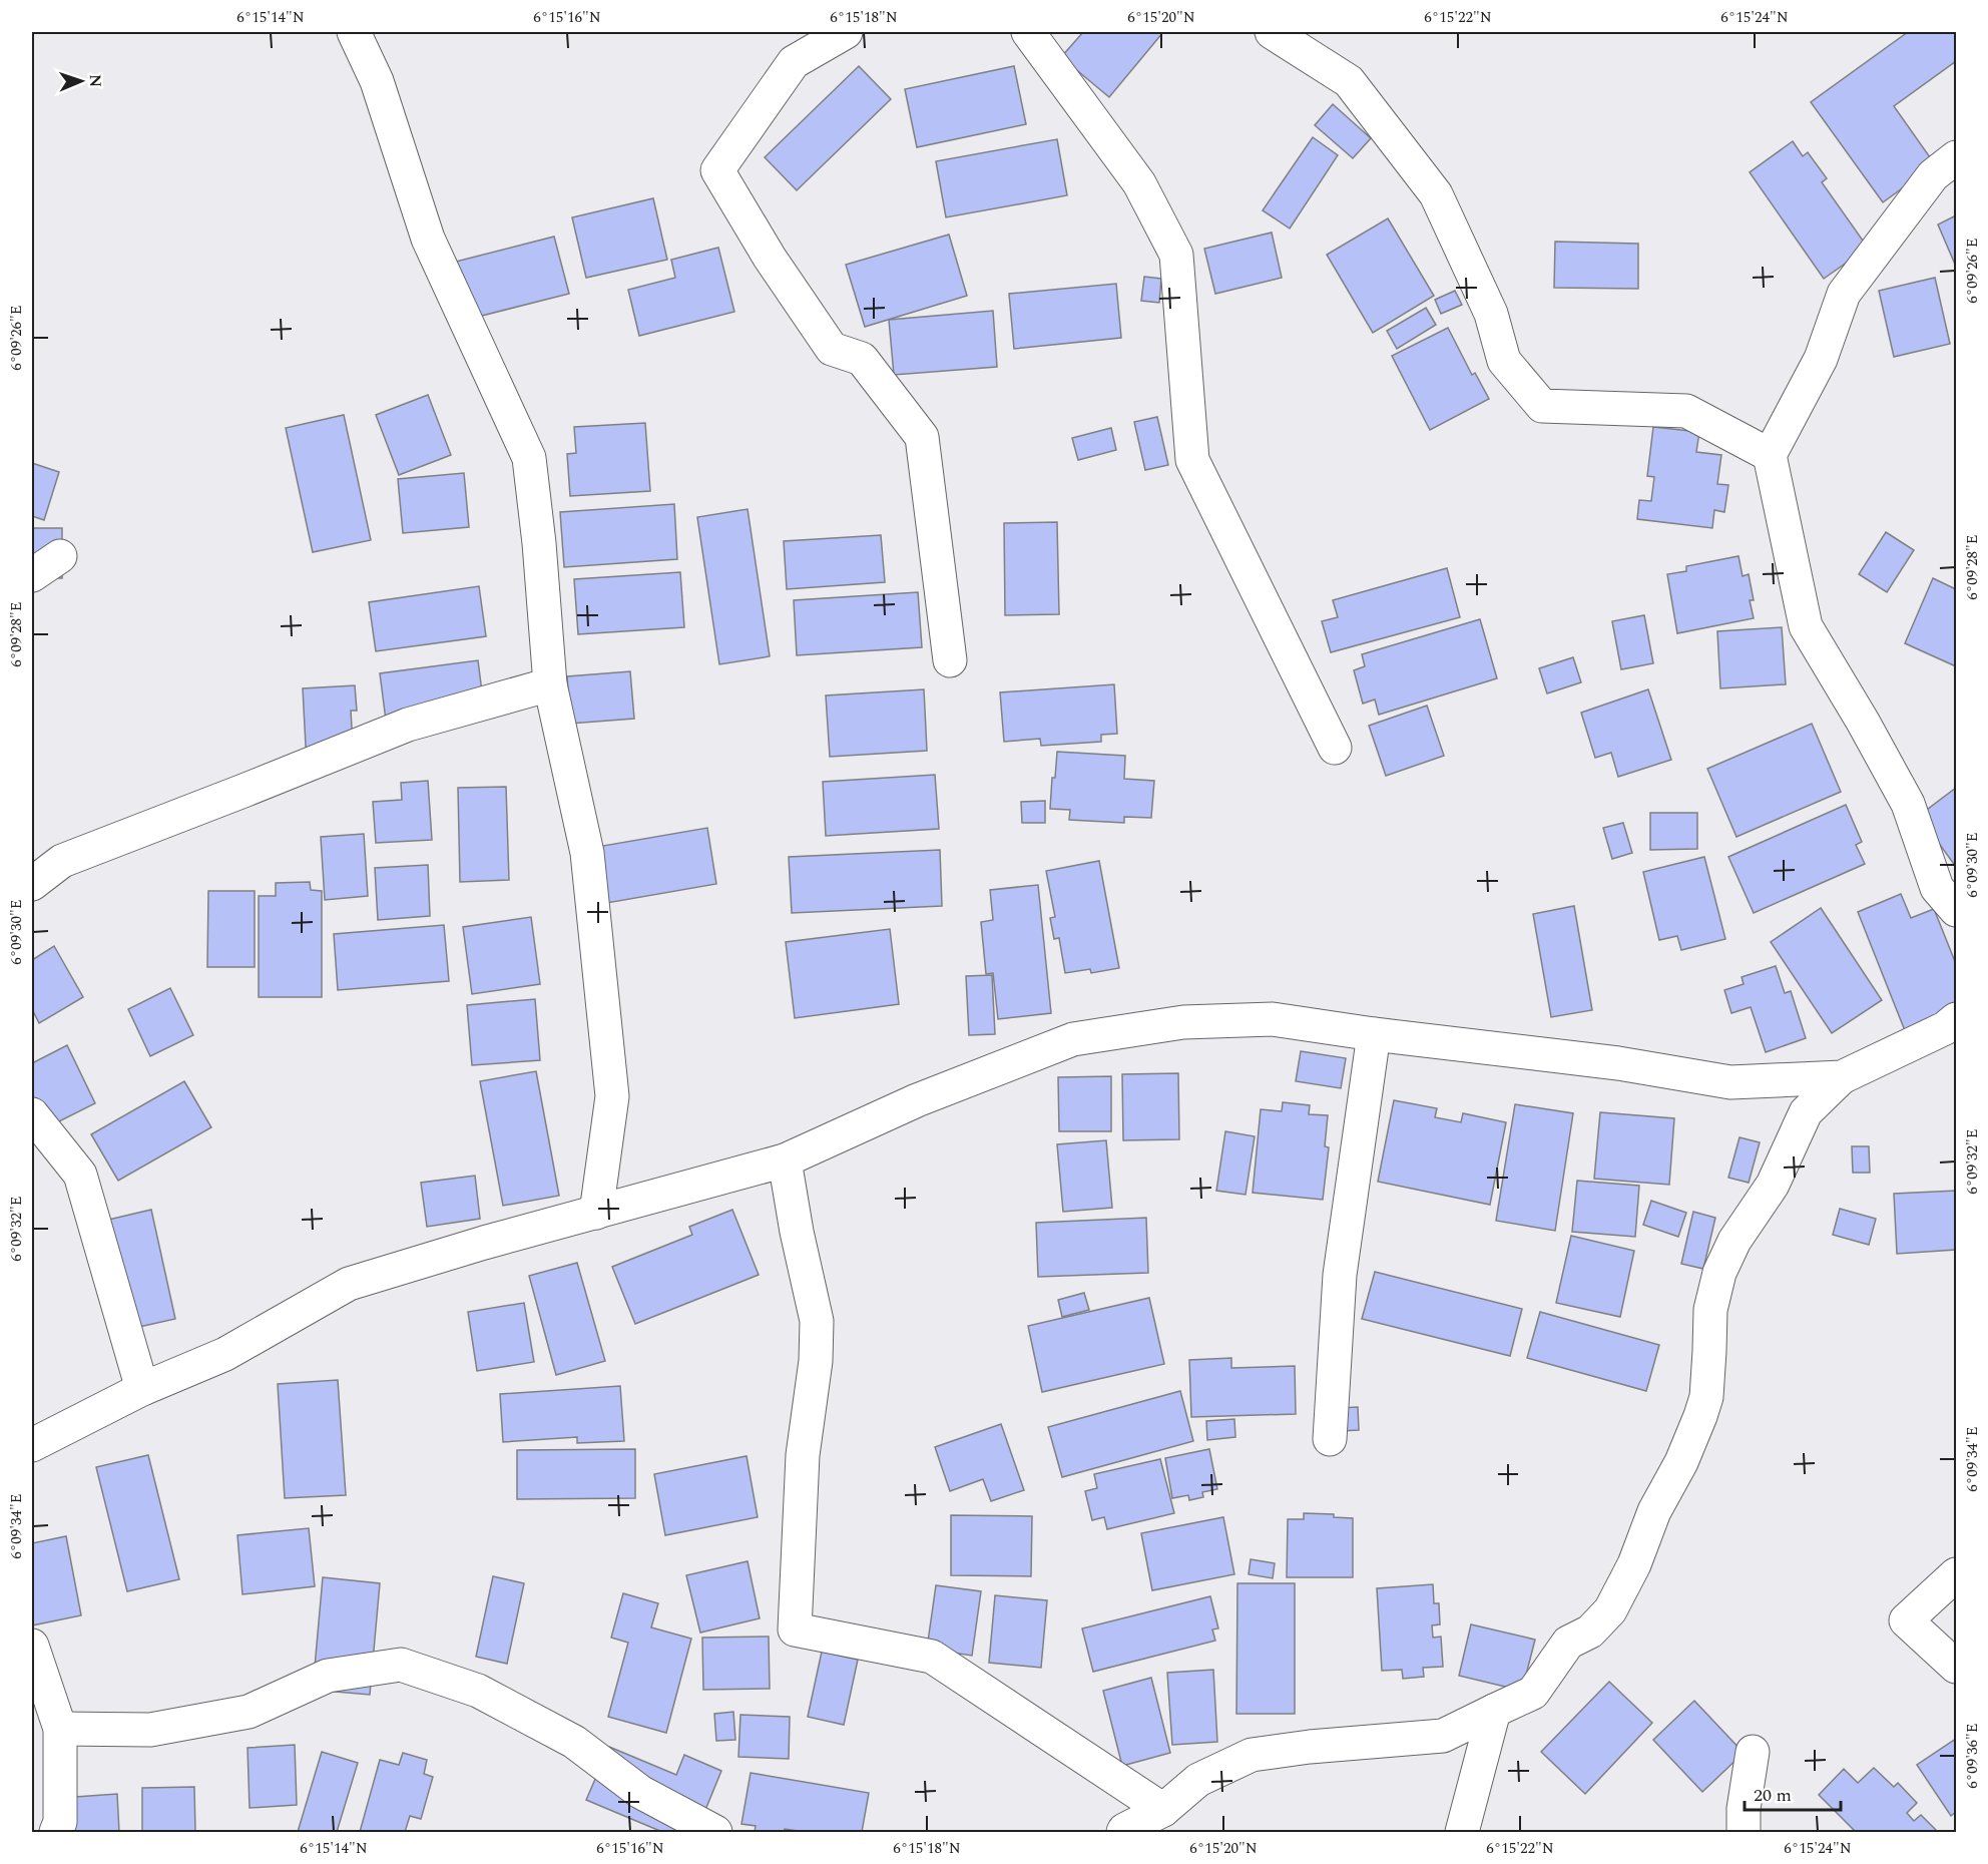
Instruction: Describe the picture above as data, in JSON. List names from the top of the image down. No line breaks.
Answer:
{"scale_bar":"20 m","north":"right","coordinates":["6°15'14\"N","6°15'16\"N","6°15'18\"N","6°15'20\"N","6°15'22\"N","6°15'24\"N","6°09'26\"E","6°09'28\"E","6°09'30\"E","6°09'32\"E","6°09'34\"E","6°09'36\"E"]}
